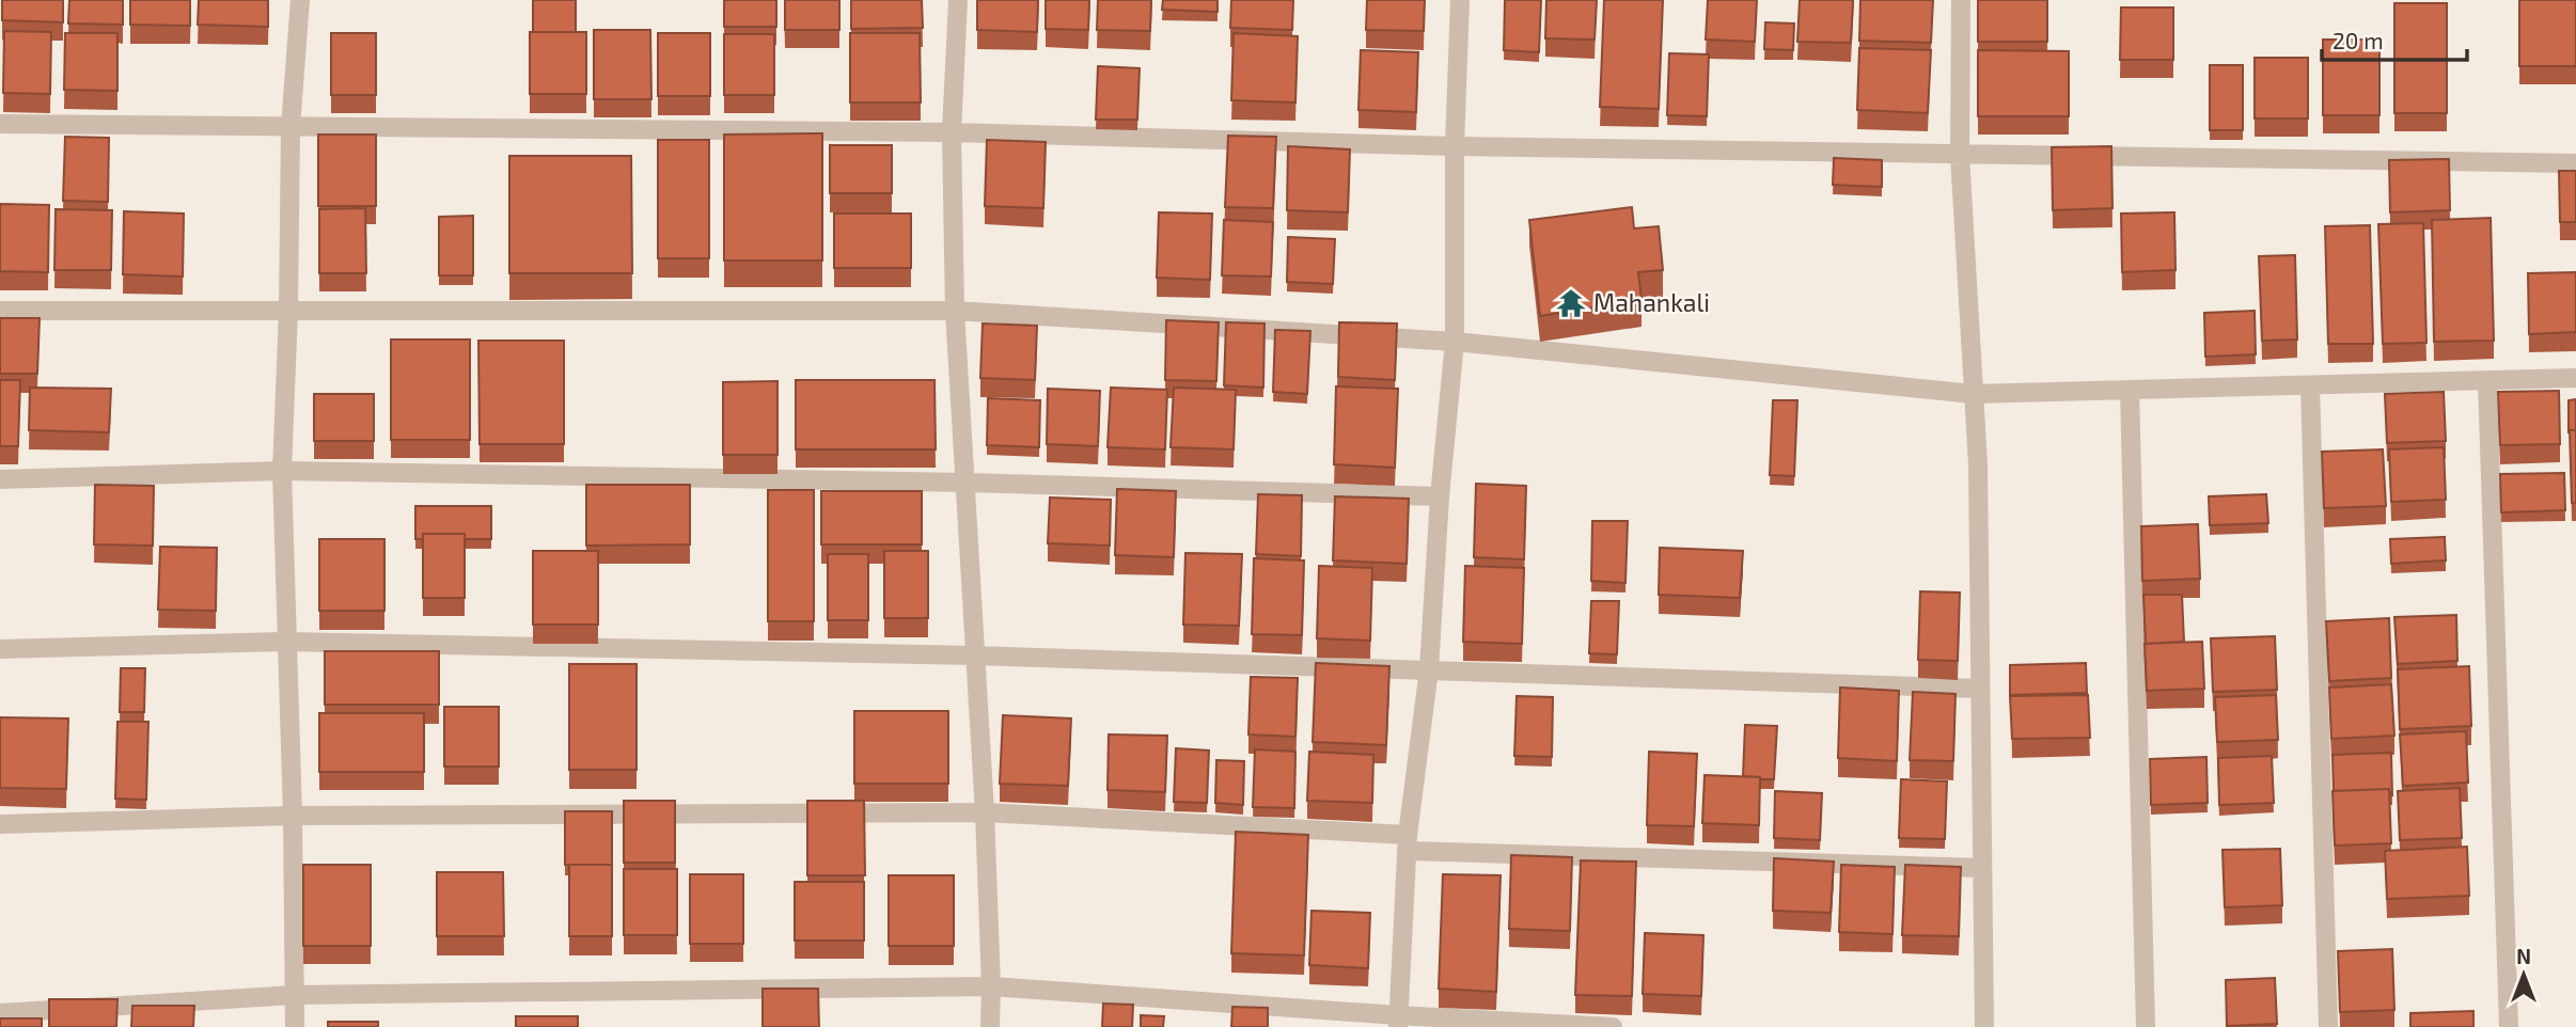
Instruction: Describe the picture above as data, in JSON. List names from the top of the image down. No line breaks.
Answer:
{"places":{"temple":["Mahankali"]},"scale_bar":"20 m","north":"top"}
